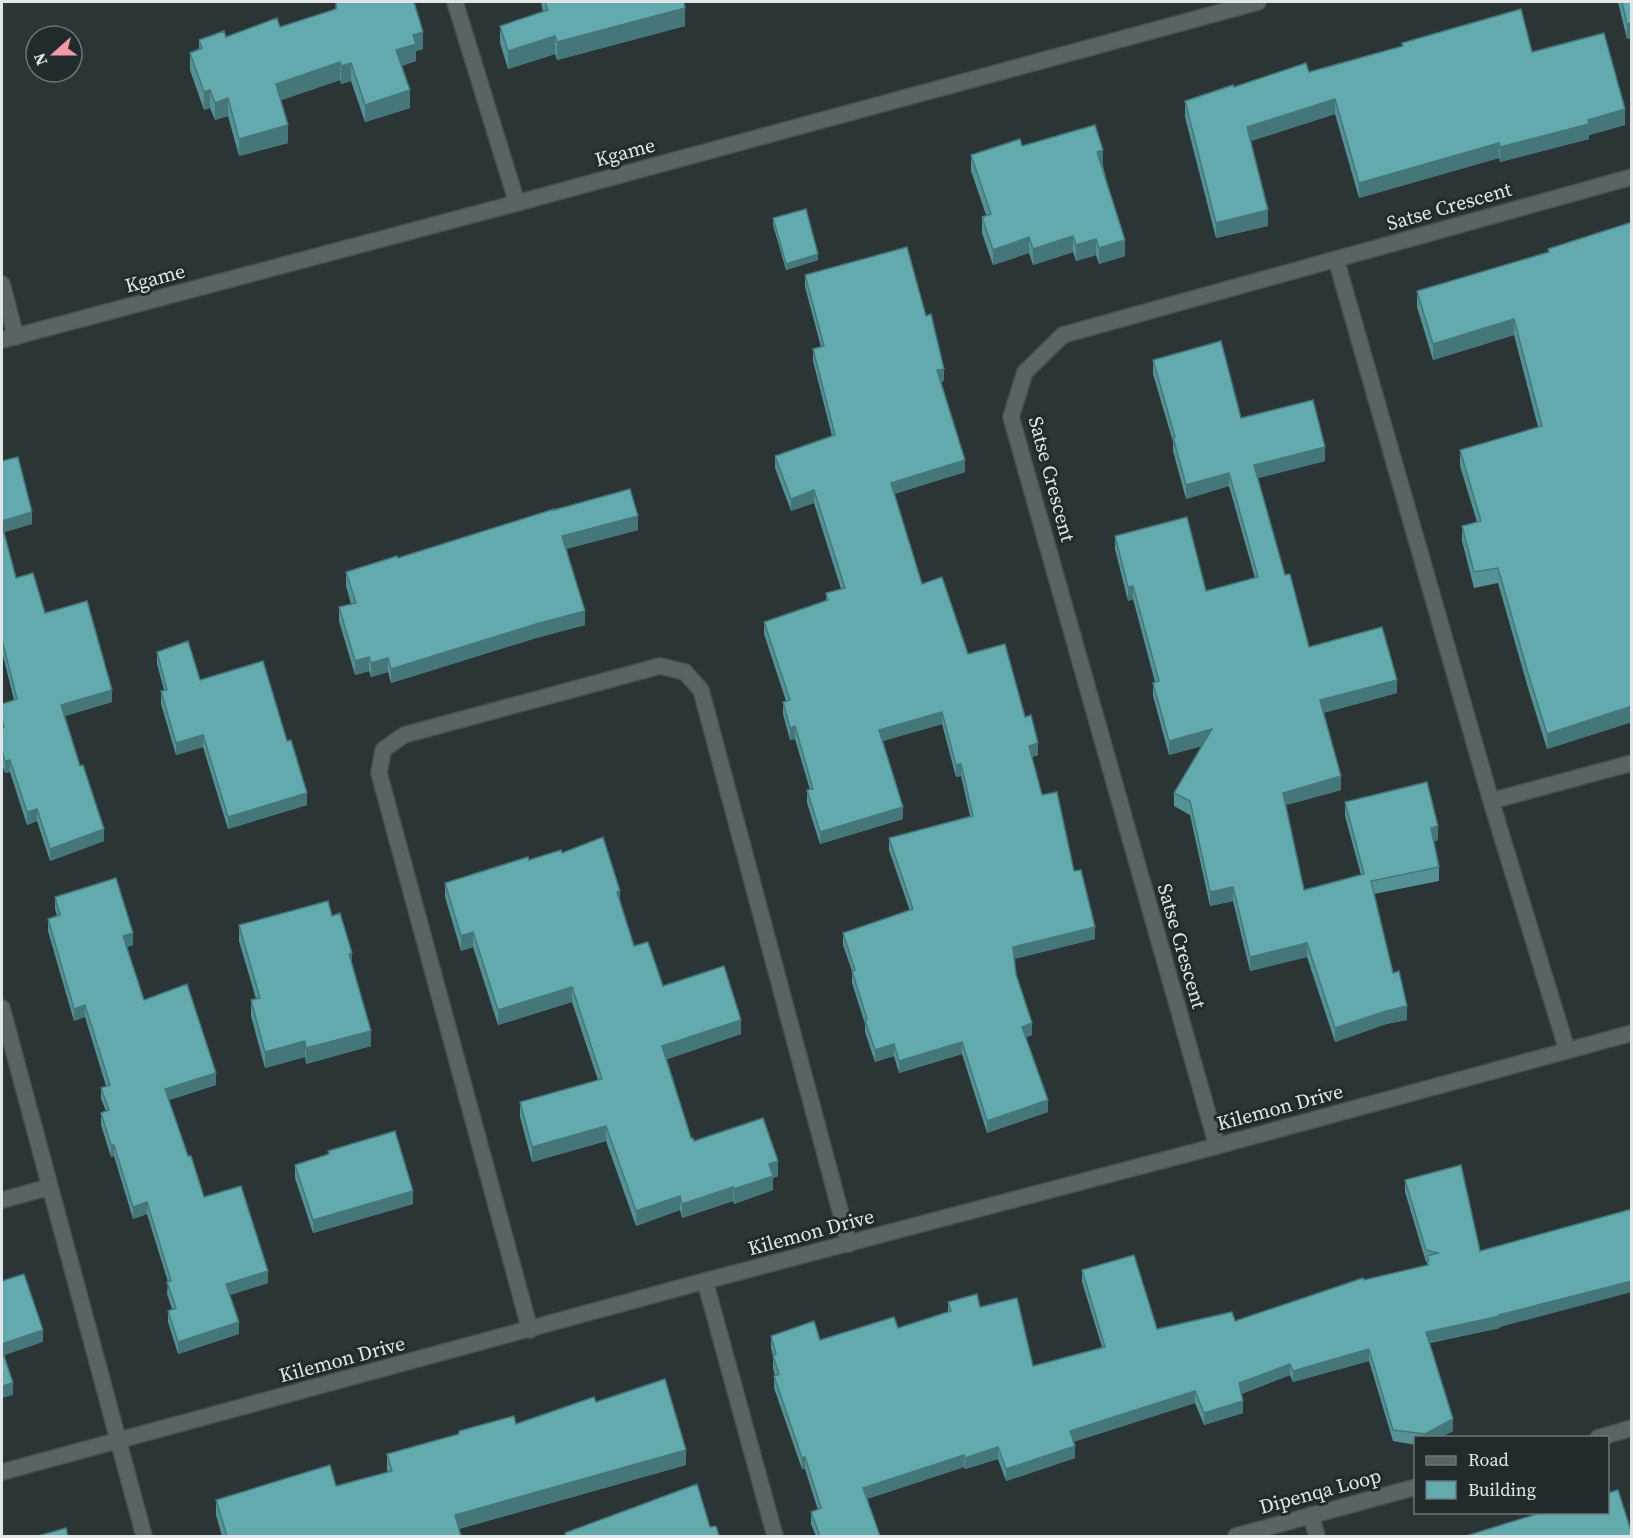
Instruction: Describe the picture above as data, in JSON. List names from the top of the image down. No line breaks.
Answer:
{"streets":{"street":["Kgame","Satse Crescent","Kilemon Drive","Dipenqa Loop"]},"crossings":[["Satse Crescent","Kilemon Drive"]],"legend":["Road","Building"],"north":"left"}
